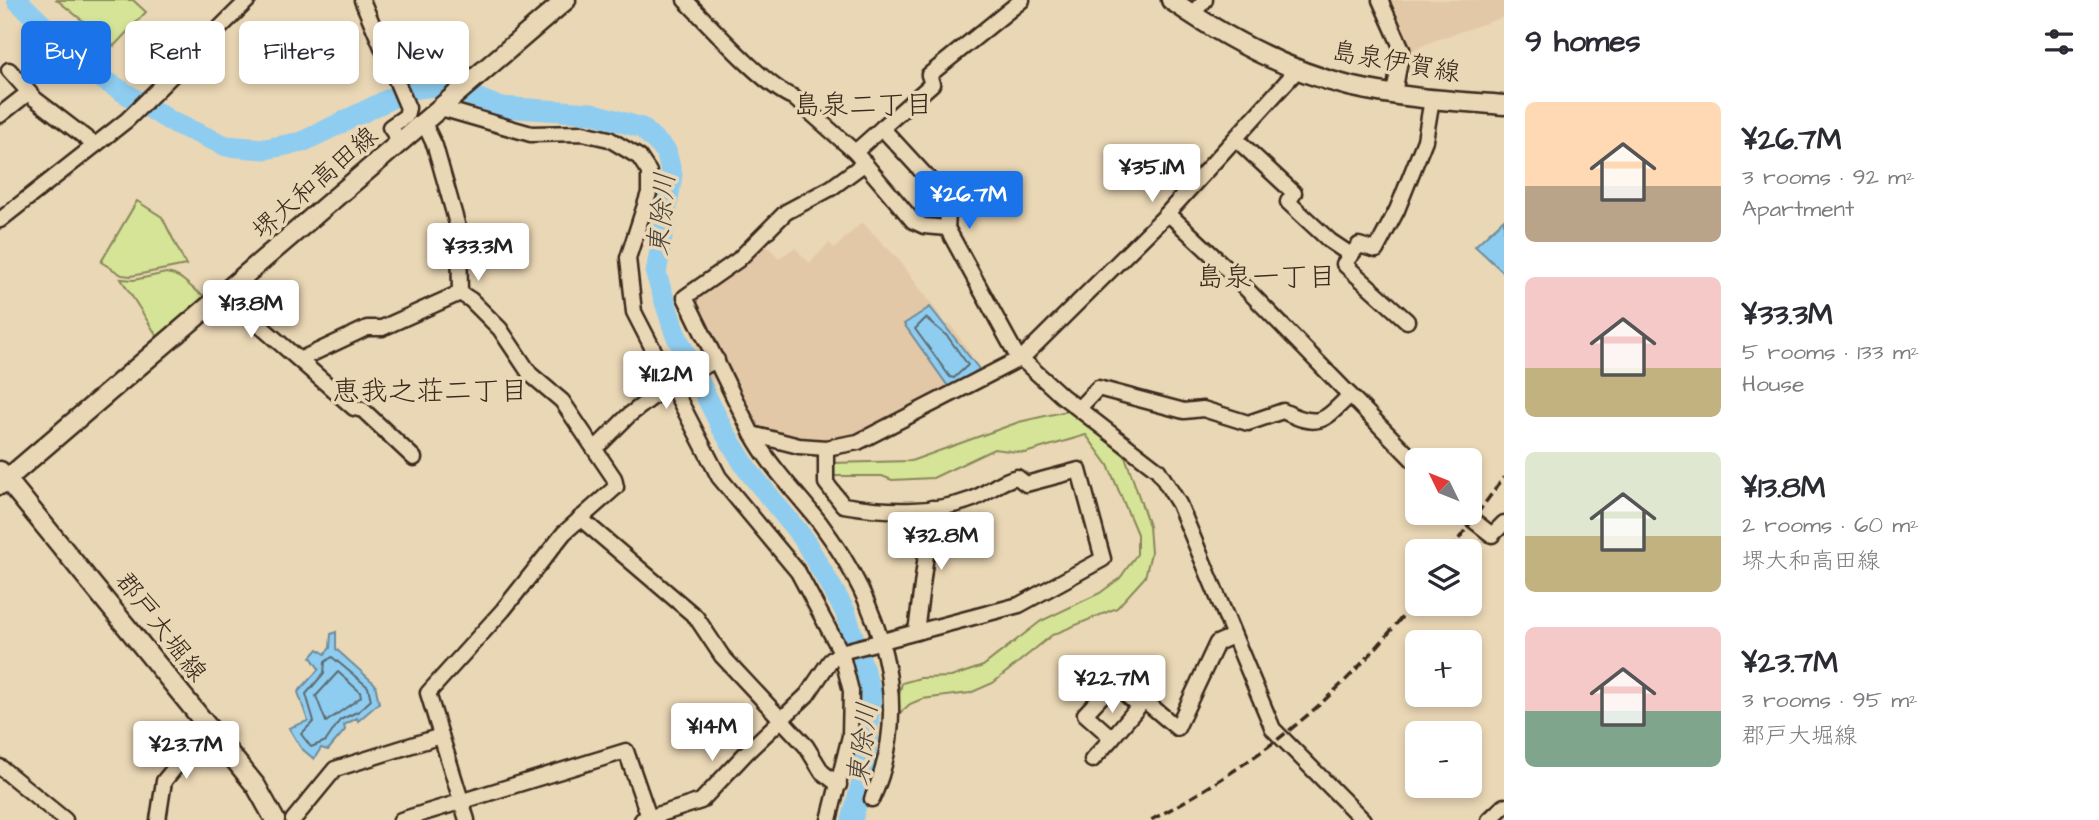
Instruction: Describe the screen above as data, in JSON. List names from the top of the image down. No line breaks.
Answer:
{"streets":{"main road":["島泉伊賀線","堺大和高田線","郡戸大堀線"]},"crossings":[["堺大和高田線","郡戸大堀線"]],"districts":["島泉二丁目","島泉一丁目","恵我之荘二丁目"],"water":["東除川"],"north":"top left","page":{"heading":"9 homes","chip":["Buy","Rent","Filters","New"],"list":[{"name":"¥26.7M","note":"3 rooms · 92 m² · Apartment"},{"name":"¥33.3M","note":"5 rooms · 133 m² · House"},{"name":"¥13.8M","note":"2 rooms · 60 m² · 堺大和高田線"},{"name":"¥23.7M","note":"3 rooms · 95 m² · 郡戸大堀線"}],"price":["¥35.1M","¥26.7M","¥33.3M","¥13.8M","¥11.2M","¥32.8M","¥22.7M","¥14M","¥23.7M"],"map_buttons":["+","−"]}}
